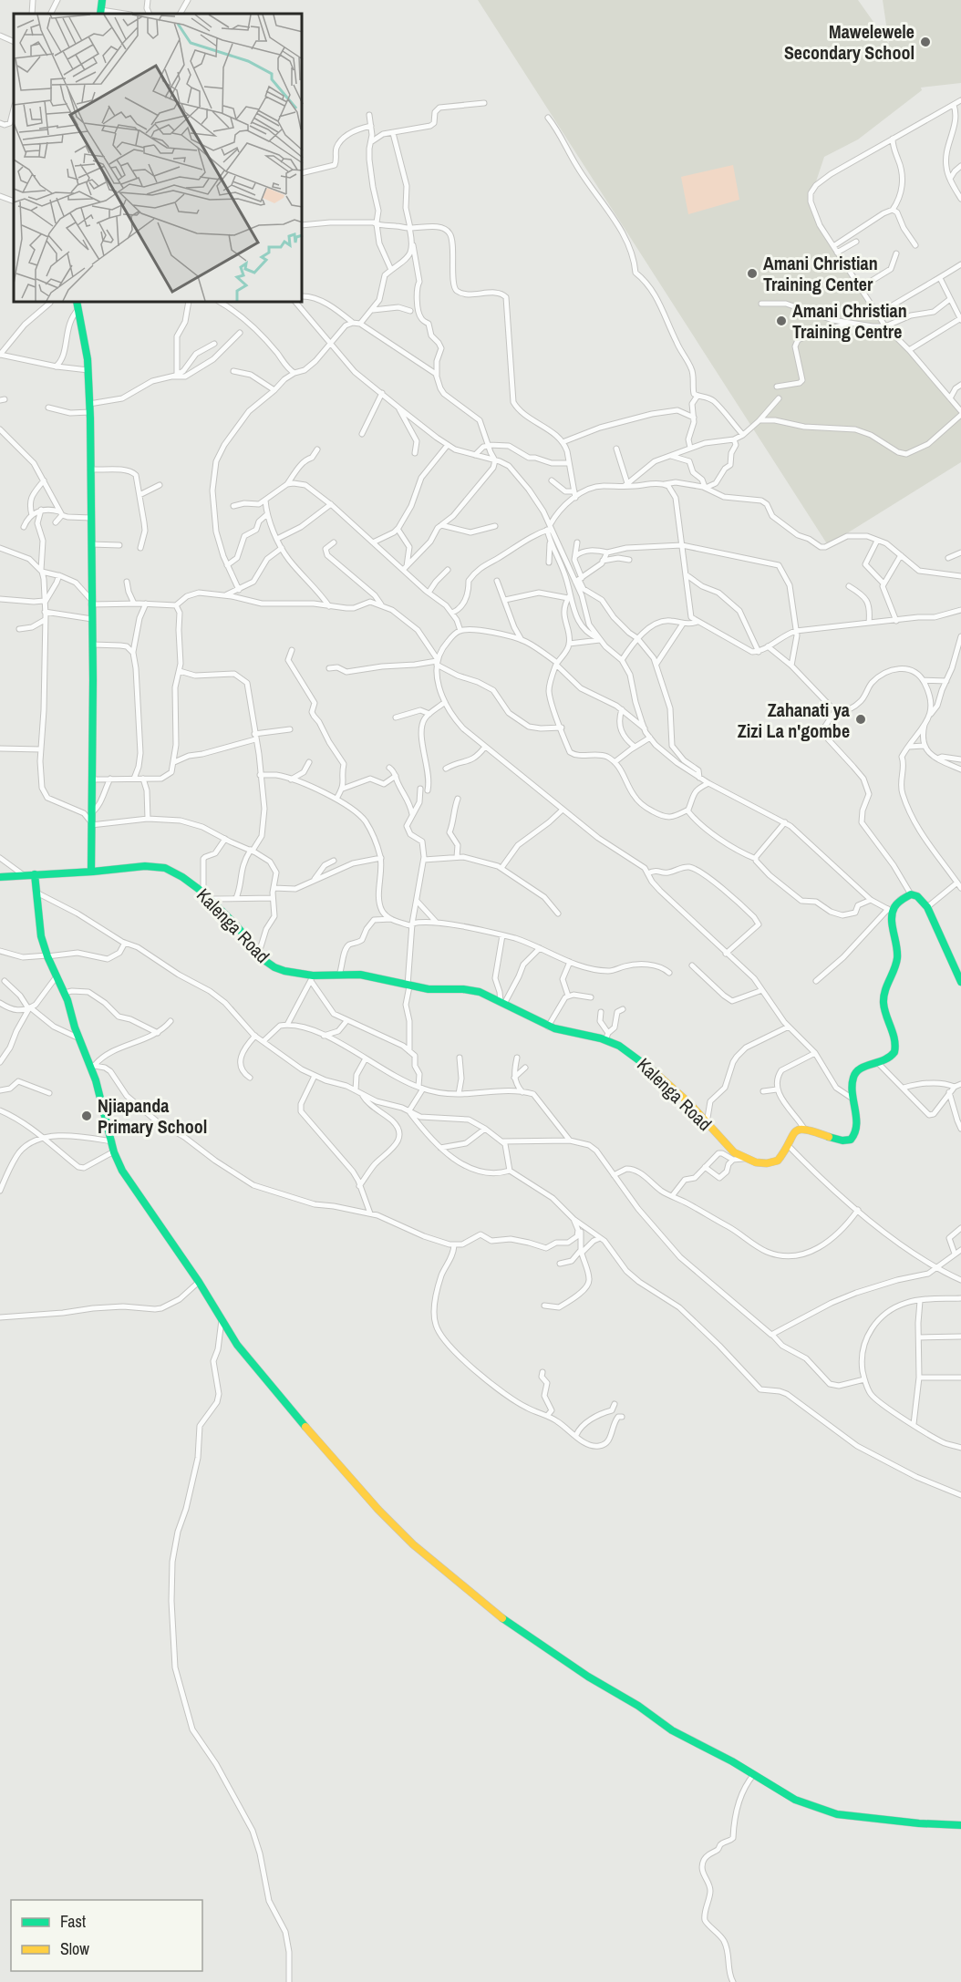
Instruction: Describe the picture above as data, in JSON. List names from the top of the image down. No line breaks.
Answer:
{"streets":{"street":["Kalenga Road"]},"places":["Mawelewele Secondary School","Amani Christian Training Center","Amani Christian Training Centre","Zahanati ya Zizi La n'gombe","Njiapanda Primary School"],"legend":["Fast","Slow"]}
